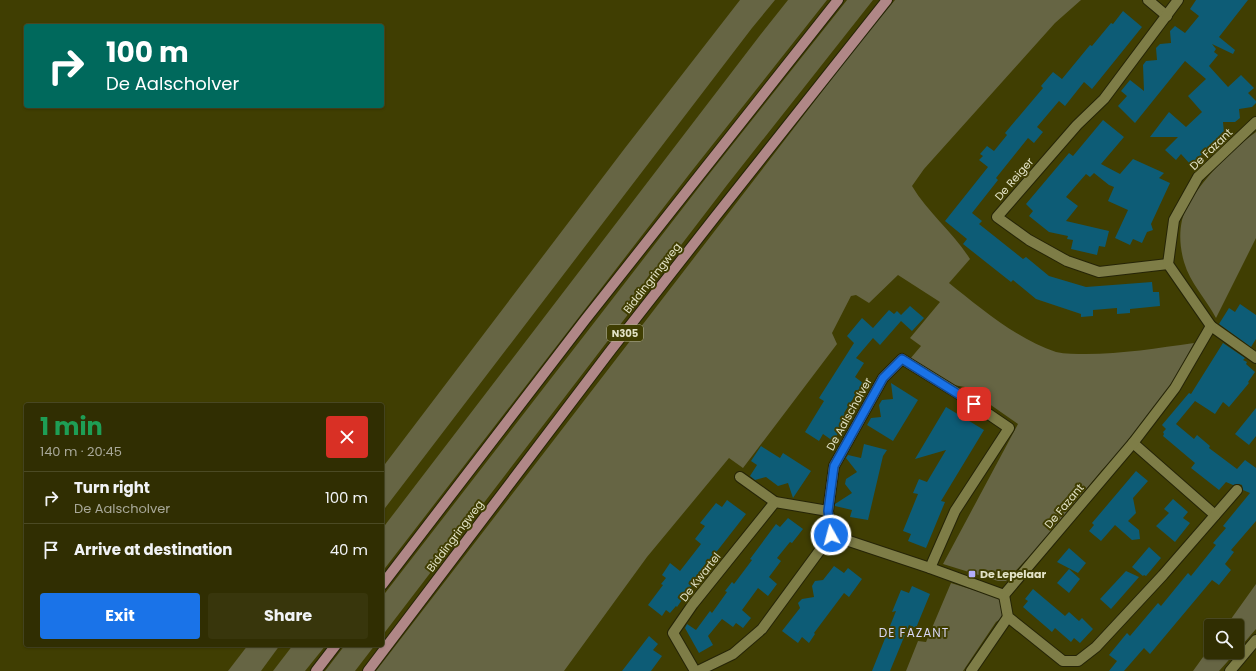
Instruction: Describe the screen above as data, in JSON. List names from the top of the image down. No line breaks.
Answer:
{"streets":{"main road":["Biddingringweg","N305"],"street":["De Fazant","De Reiger","De Aalscholver","De Kwartel"]},"crossings":[["De Fazant","De Reiger"]],"districts":["DE FAZANT"],"places":{"transit":["De Lepelaar"]},"page":{"turn":["100 m","De Aalscholver"],"heading":["1 min","140 m · 20:45"],"list":[{"name":"Turn right","note":"De Aalscholver","value":"100 m"},{"name":"Arrive at destination","value":"40 m"}],"buttons":["Exit","Share"]}}
